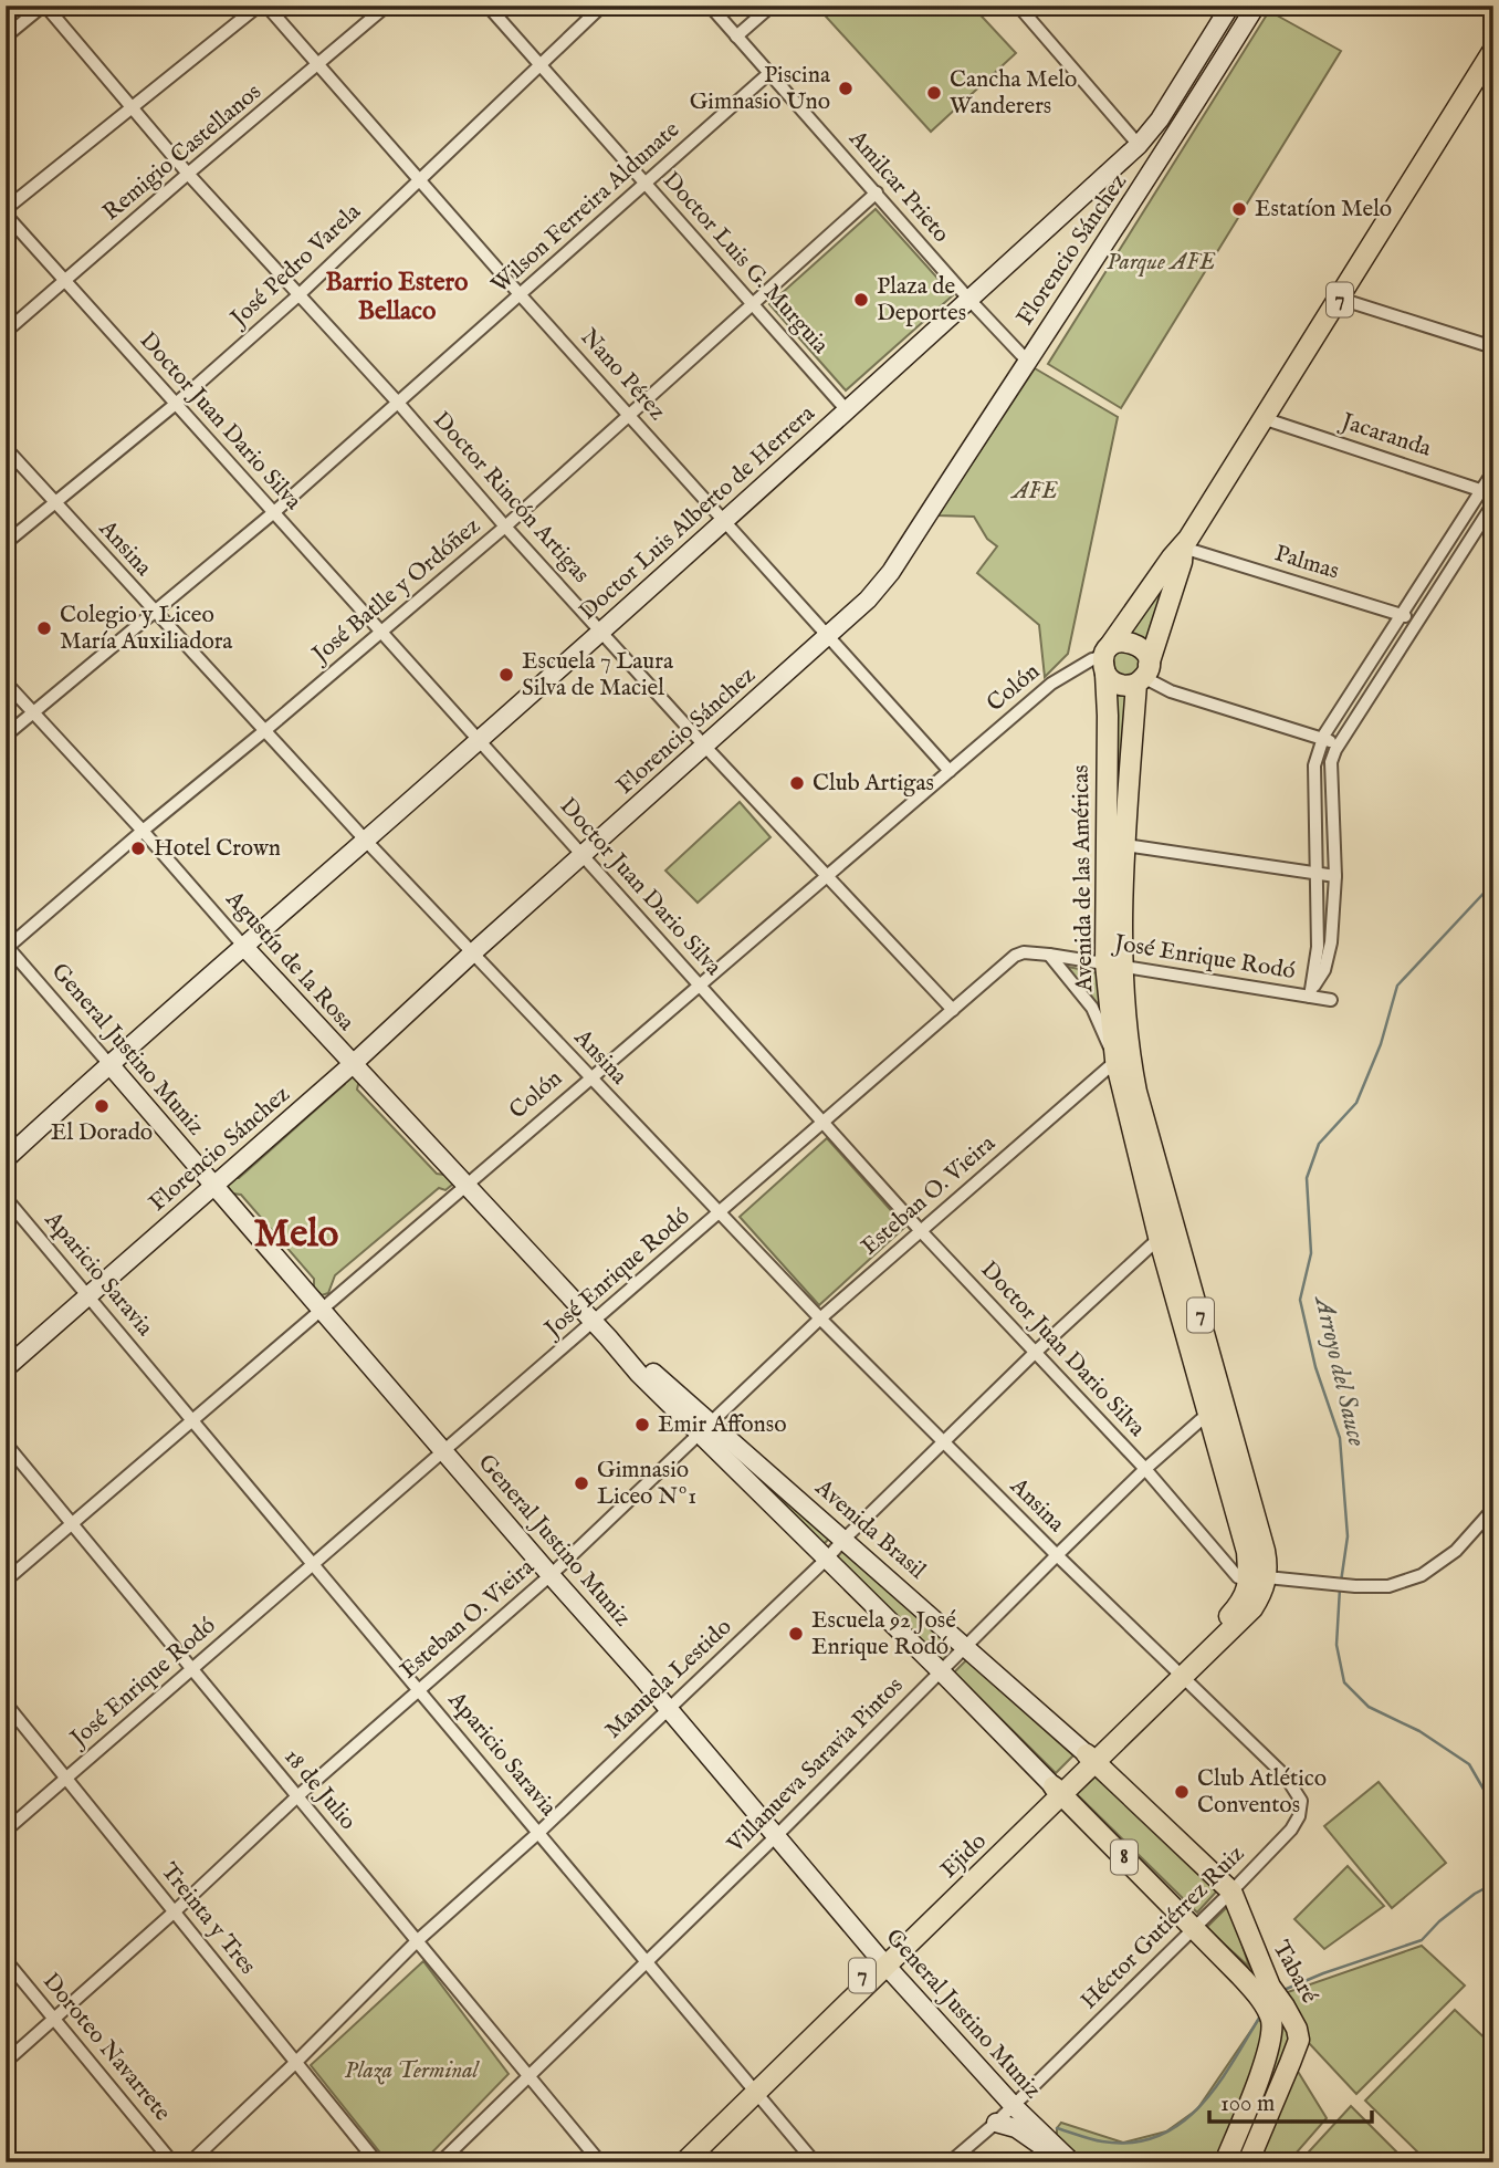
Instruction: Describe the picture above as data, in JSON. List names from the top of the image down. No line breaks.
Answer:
{"streets":{"main road":["7","Avenida de las Américas","Avenida Brasil","Ejido","8","Tabaré"],"street":["Remigio Castellanos","Amilcar Prieto","Wilson Ferreira Aldunate","Florencio Sánchez","Doctor Luis G. Murguia","José Pedro Varela","Nano Pérez","Doctor Juan Dario Silva","Jacaranda","Doctor Rincón Artigas","Doctor Luis Alberto de Herrera","Ansina","Palmas","José Batlle y Ordóñez","Colón","José Enrique Rodó","Agustín de la Rosa","General Justino Muniz","Esteban O. Vieira","Aparicio Saravia","Manuela Lestido","Villanueva Saravia Pintos","18 de Julio","Treinta y Tres","Héctor Gutiérrez Ruiz","Doroteo Navarrete"]},"crossings":[["Remigio Castellanos","Nano Pérez"],["Remigio Castellanos","Doctor Juan Dario Silva"],["Remigio Castellanos","Doctor Rincón Artigas"],["Amilcar Prieto","Wilson Ferreira Aldunate"],["Amilcar Prieto","Florencio Sánchez"],["Amilcar Prieto","Doctor Luis Alberto de Herrera"],["Amilcar Prieto","José Batlle y Ordóñez"],["Wilson Ferreira Aldunate","Doctor Luis G. Murguia"],["Wilson Ferreira Aldunate","Nano Pérez"],["Wilson Ferreira Aldunate","Doctor Juan Dario Silva"],["Wilson Ferreira Aldunate","Doctor Rincón Artigas"],["Wilson Ferreira Aldunate","Ansina"],["Wilson Ferreira Aldunate","Agustín de la Rosa"],["Florencio Sánchez","Nano Pérez"],["Florencio Sánchez","Doctor Juan Dario Silva"],["Florencio Sánchez","Doctor Rincón Artigas"],["Florencio Sánchez","Ansina"],["Florencio Sánchez","Agustín de la Rosa"],["Florencio Sánchez","General Justino Muniz"],["Florencio Sánchez","Aparicio Saravia"],["Florencio Sánchez","Avenida Brasil"],["Doctor Luis G. Murguia","José Pedro Varela"],["Doctor Luis G. Murguia","Doctor Luis Alberto de Herrera"],["Doctor Luis G. Murguia","José Batlle y Ordóñez"],["José Pedro Varela","Nano Pérez"],["José Pedro Varela","Doctor Juan Dario Silva"],["José Pedro Varela","Doctor Rincón Artigas"],["José Pedro Varela","Ansina"],["Nano Pérez","Doctor Luis Alberto de Herrera"],["Nano Pérez","José Batlle y Ordóñez"],["Nano Pérez","Colón"],["Doctor Juan Dario Silva","Doctor Luis Alberto de Herrera"],["Doctor Juan Dario Silva","José Batlle y Ordóñez"],["Doctor Juan Dario Silva","Colón"],["Doctor Juan Dario Silva","Avenida de las Américas"],["Doctor Juan Dario Silva","José Enrique Rodó"],["Doctor Juan Dario Silva","Esteban O. Vieira"],["Doctor Juan Dario Silva","Manuela Lestido"],["Doctor Juan Dario Silva","Villanueva Saravia Pintos"],["Doctor Juan Dario Silva","Ejido"],["Jacaranda","Avenida de las Américas"],["Doctor Rincón Artigas","Doctor Luis Alberto de Herrera"],["Doctor Rincón Artigas","José Batlle y Ordóñez"],["Doctor Rincón Artigas","Colón"],["Doctor Rincón Artigas","José Enrique Rodó"],["Doctor Luis Alberto de Herrera","Ansina"],["Doctor Luis Alberto de Herrera","Agustín de la Rosa"],["Doctor Luis Alberto de Herrera","General Justino Muniz"],["Ansina","José Batlle y Ordóñez"],["Ansina","Colón"],["Ansina","José Enrique Rodó"],["Ansina","Esteban O. Vieira"],["Ansina","Manuela Lestido"],["Ansina","Villanueva Saravia Pintos"],["Ansina","Ejido"],["Ansina","Héctor Gutiérrez Ruiz"],["Palmas","Avenida de las Américas"],["José Batlle y Ordóñez","Agustín de la Rosa"],["José Batlle y Ordóñez","General Justino Muniz"],["Colón","Avenida de las Américas"],["Colón","General Justino Muniz"],["Colón","Aparicio Saravia"],["Colón","Avenida Brasil"],["Colón","18 de Julio"],["Avenida de las Américas","José Enrique Rodó"],["Avenida de las Américas","Esteban O. Vieira"],["Avenida de las Américas","Manuela Lestido"],["Avenida de las Américas","Villanueva Saravia Pintos"],["Avenida de las Américas","Ejido"],["José Enrique Rodó","General Justino Muniz"],["José Enrique Rodó","Aparicio Saravia"],["José Enrique Rodó","Avenida Brasil"],["José Enrique Rodó","18 de Julio"],["José Enrique Rodó","Treinta y Tres"],["Agustín de la Rosa","Avenida Brasil"],["General Justino Muniz","Esteban O. Vieira"],["General Justino Muniz","Manuela Lestido"],["General Justino Muniz","Villanueva Saravia Pintos"],["General Justino Muniz","Ejido"],["General Justino Muniz","Héctor Gutiérrez Ruiz"],["Esteban O. Vieira","Aparicio Saravia"],["Esteban O. Vieira","Avenida Brasil"],["Esteban O. Vieira","18 de Julio"],["Esteban O. Vieira","Treinta y Tres"],["Esteban O. Vieira","Doroteo Navarrete"],["Aparicio Saravia","Manuela Lestido"],["Aparicio Saravia","Villanueva Saravia Pintos"],["Aparicio Saravia","Ejido"],["Avenida Brasil","Manuela Lestido"],["Avenida Brasil","Villanueva Saravia Pintos"],["Avenida Brasil","Ejido"],["Avenida Brasil","Héctor Gutiérrez Ruiz"],["Avenida Brasil","Tabaré"],["Manuela Lestido","18 de Julio"],["Manuela Lestido","Treinta y Tres"],["Villanueva Saravia Pintos","18 de Julio"],["Ejido","Héctor Gutiérrez Ruiz"],["Héctor Gutiérrez Ruiz","Tabaré"]],"districts":["Barrio Estero Bellaco","Melo"],"water":["Arroyo del Sauce"],"parks":["Parque AFE","AFE","Plaza Terminal"],"places":["Piscina Gimnasio Uno","Cancha Melo Wanderers","Estatíon Melo","Plaza de Deportes","Colegio y Liceo María Auxiliadora","Escuela 7 Laura Silva de Maciel","Club Artigas","Hotel Crown","El Dorado","Emir Affonso","Gimnasio Liceo Nº1","Escuela 92 José Enrique Rodó","Club Atlético Conventos"],"scale_bar":"100 m"}
